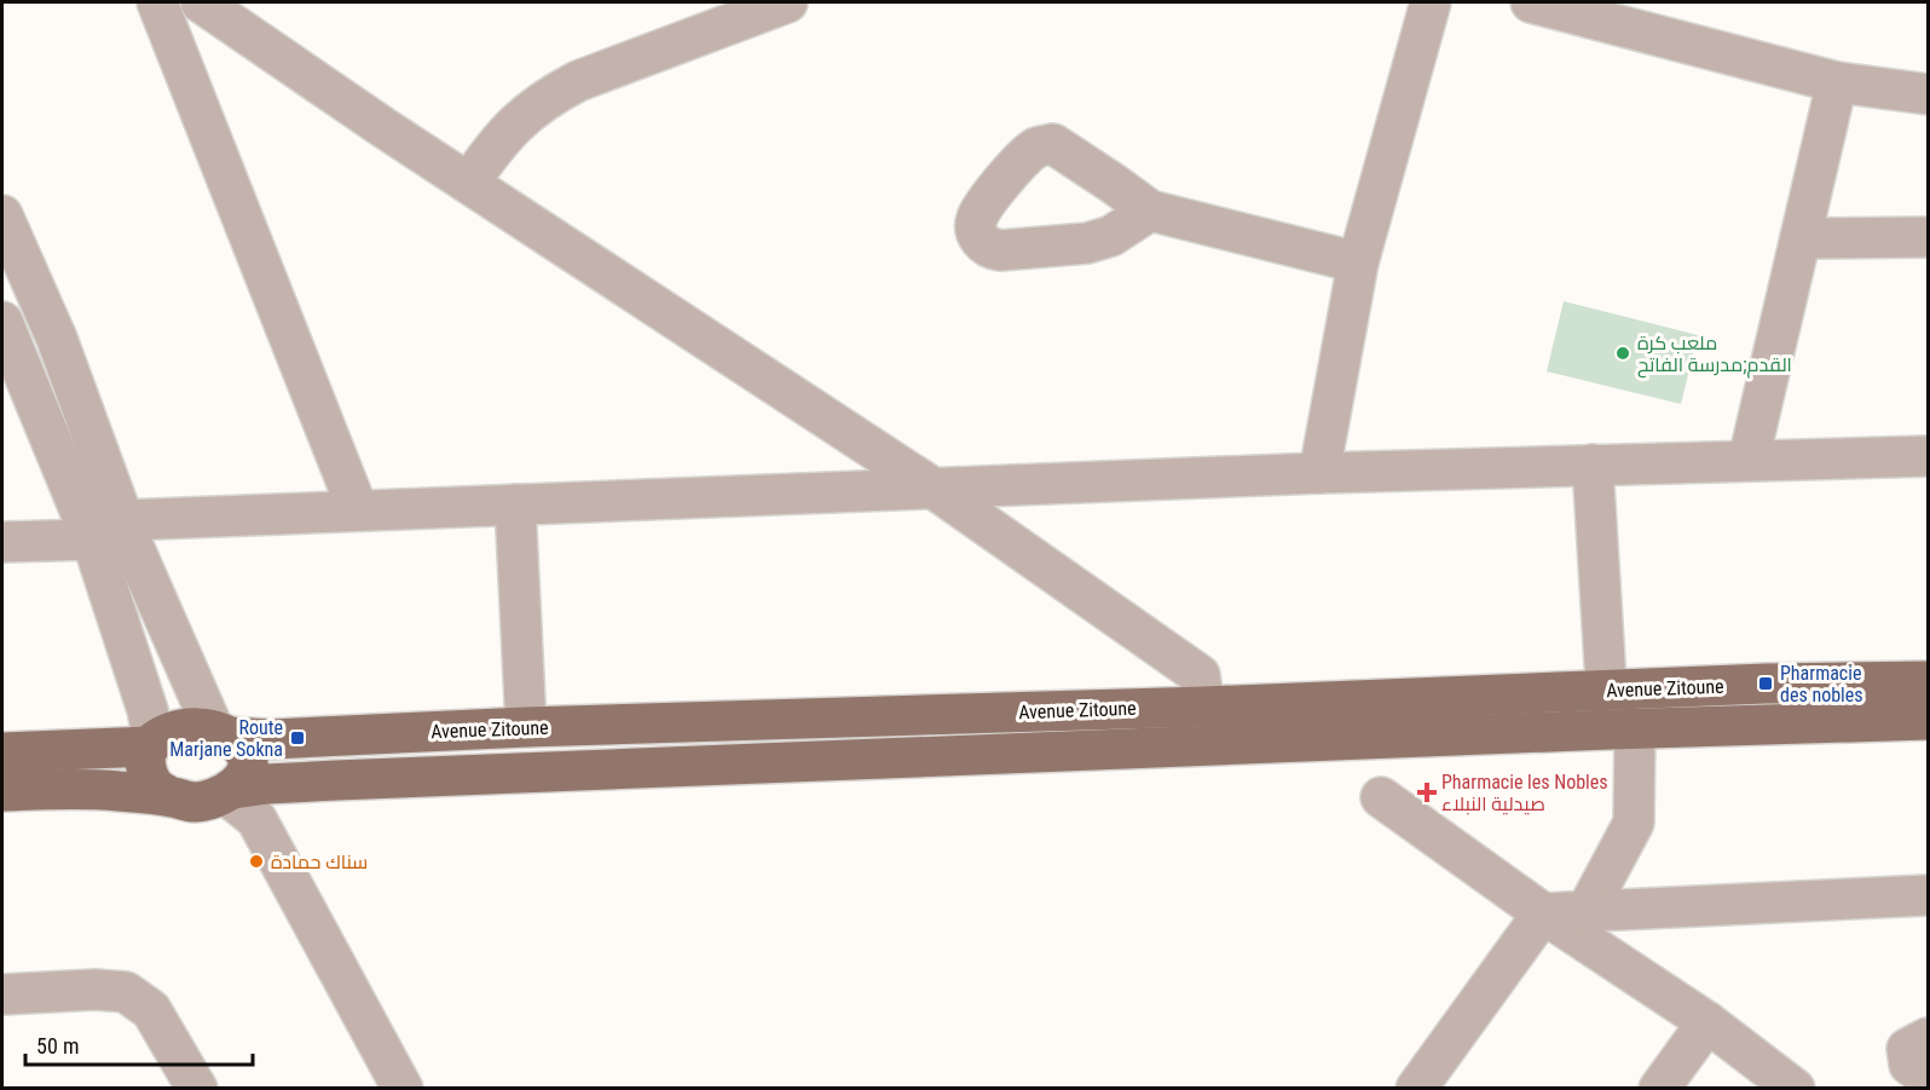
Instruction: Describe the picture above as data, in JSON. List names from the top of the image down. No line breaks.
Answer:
{"streets":{"main road":["Avenue Zitoune"]},"places":{"other":["ملعب كرة القدم;مدرسة الفاتح","سناك حمادة"],"transit":["Pharmacie des nobles","Route Marjane Sokna"],"health":["Pharmacie les Nobles صيدلية النبلاء"]},"scale_bar":"50 m"}
